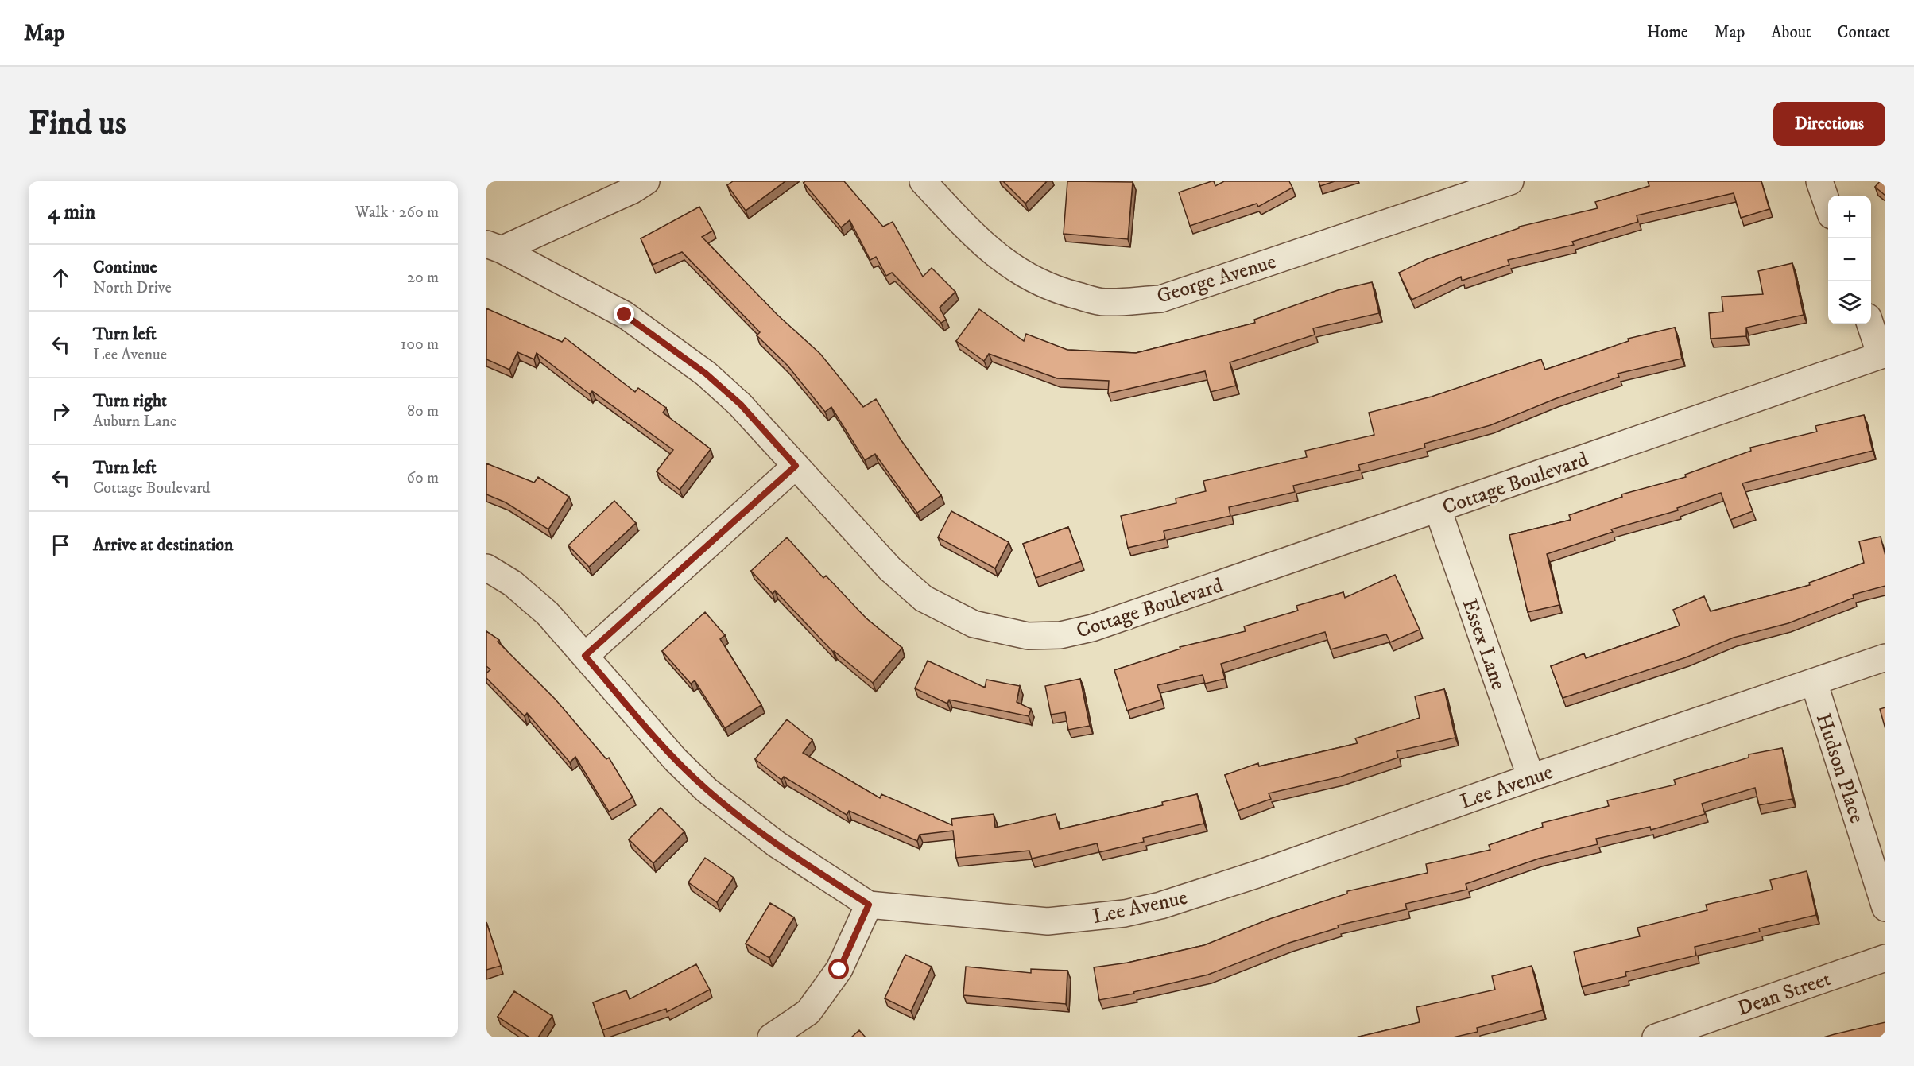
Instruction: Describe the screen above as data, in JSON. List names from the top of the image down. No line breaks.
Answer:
{"streets":{"street":["George Avenue","Cottage Boulevard","Essex Lane","Hudson Place","Lee Avenue","Dean Street"]},"crossings":[["Cottage Boulevard","Essex Lane"],["Essex Lane","Lee Avenue"],["Hudson Place","Lee Avenue"]],"page":{"header":"Map","nav":["Home","Map","About","Contact"],"buttons":"Directions","title":"Find us","heading":["4 min","Walk · 260 m"],"map_buttons":["+","−"],"list":[["Continue","North Drive","20 m"],["Turn left","Lee Avenue","100 m"],["Turn right","Auburn Lane","80 m"],["Turn left","Cottage Boulevard","60 m"],"Arrive at destination"]}}
